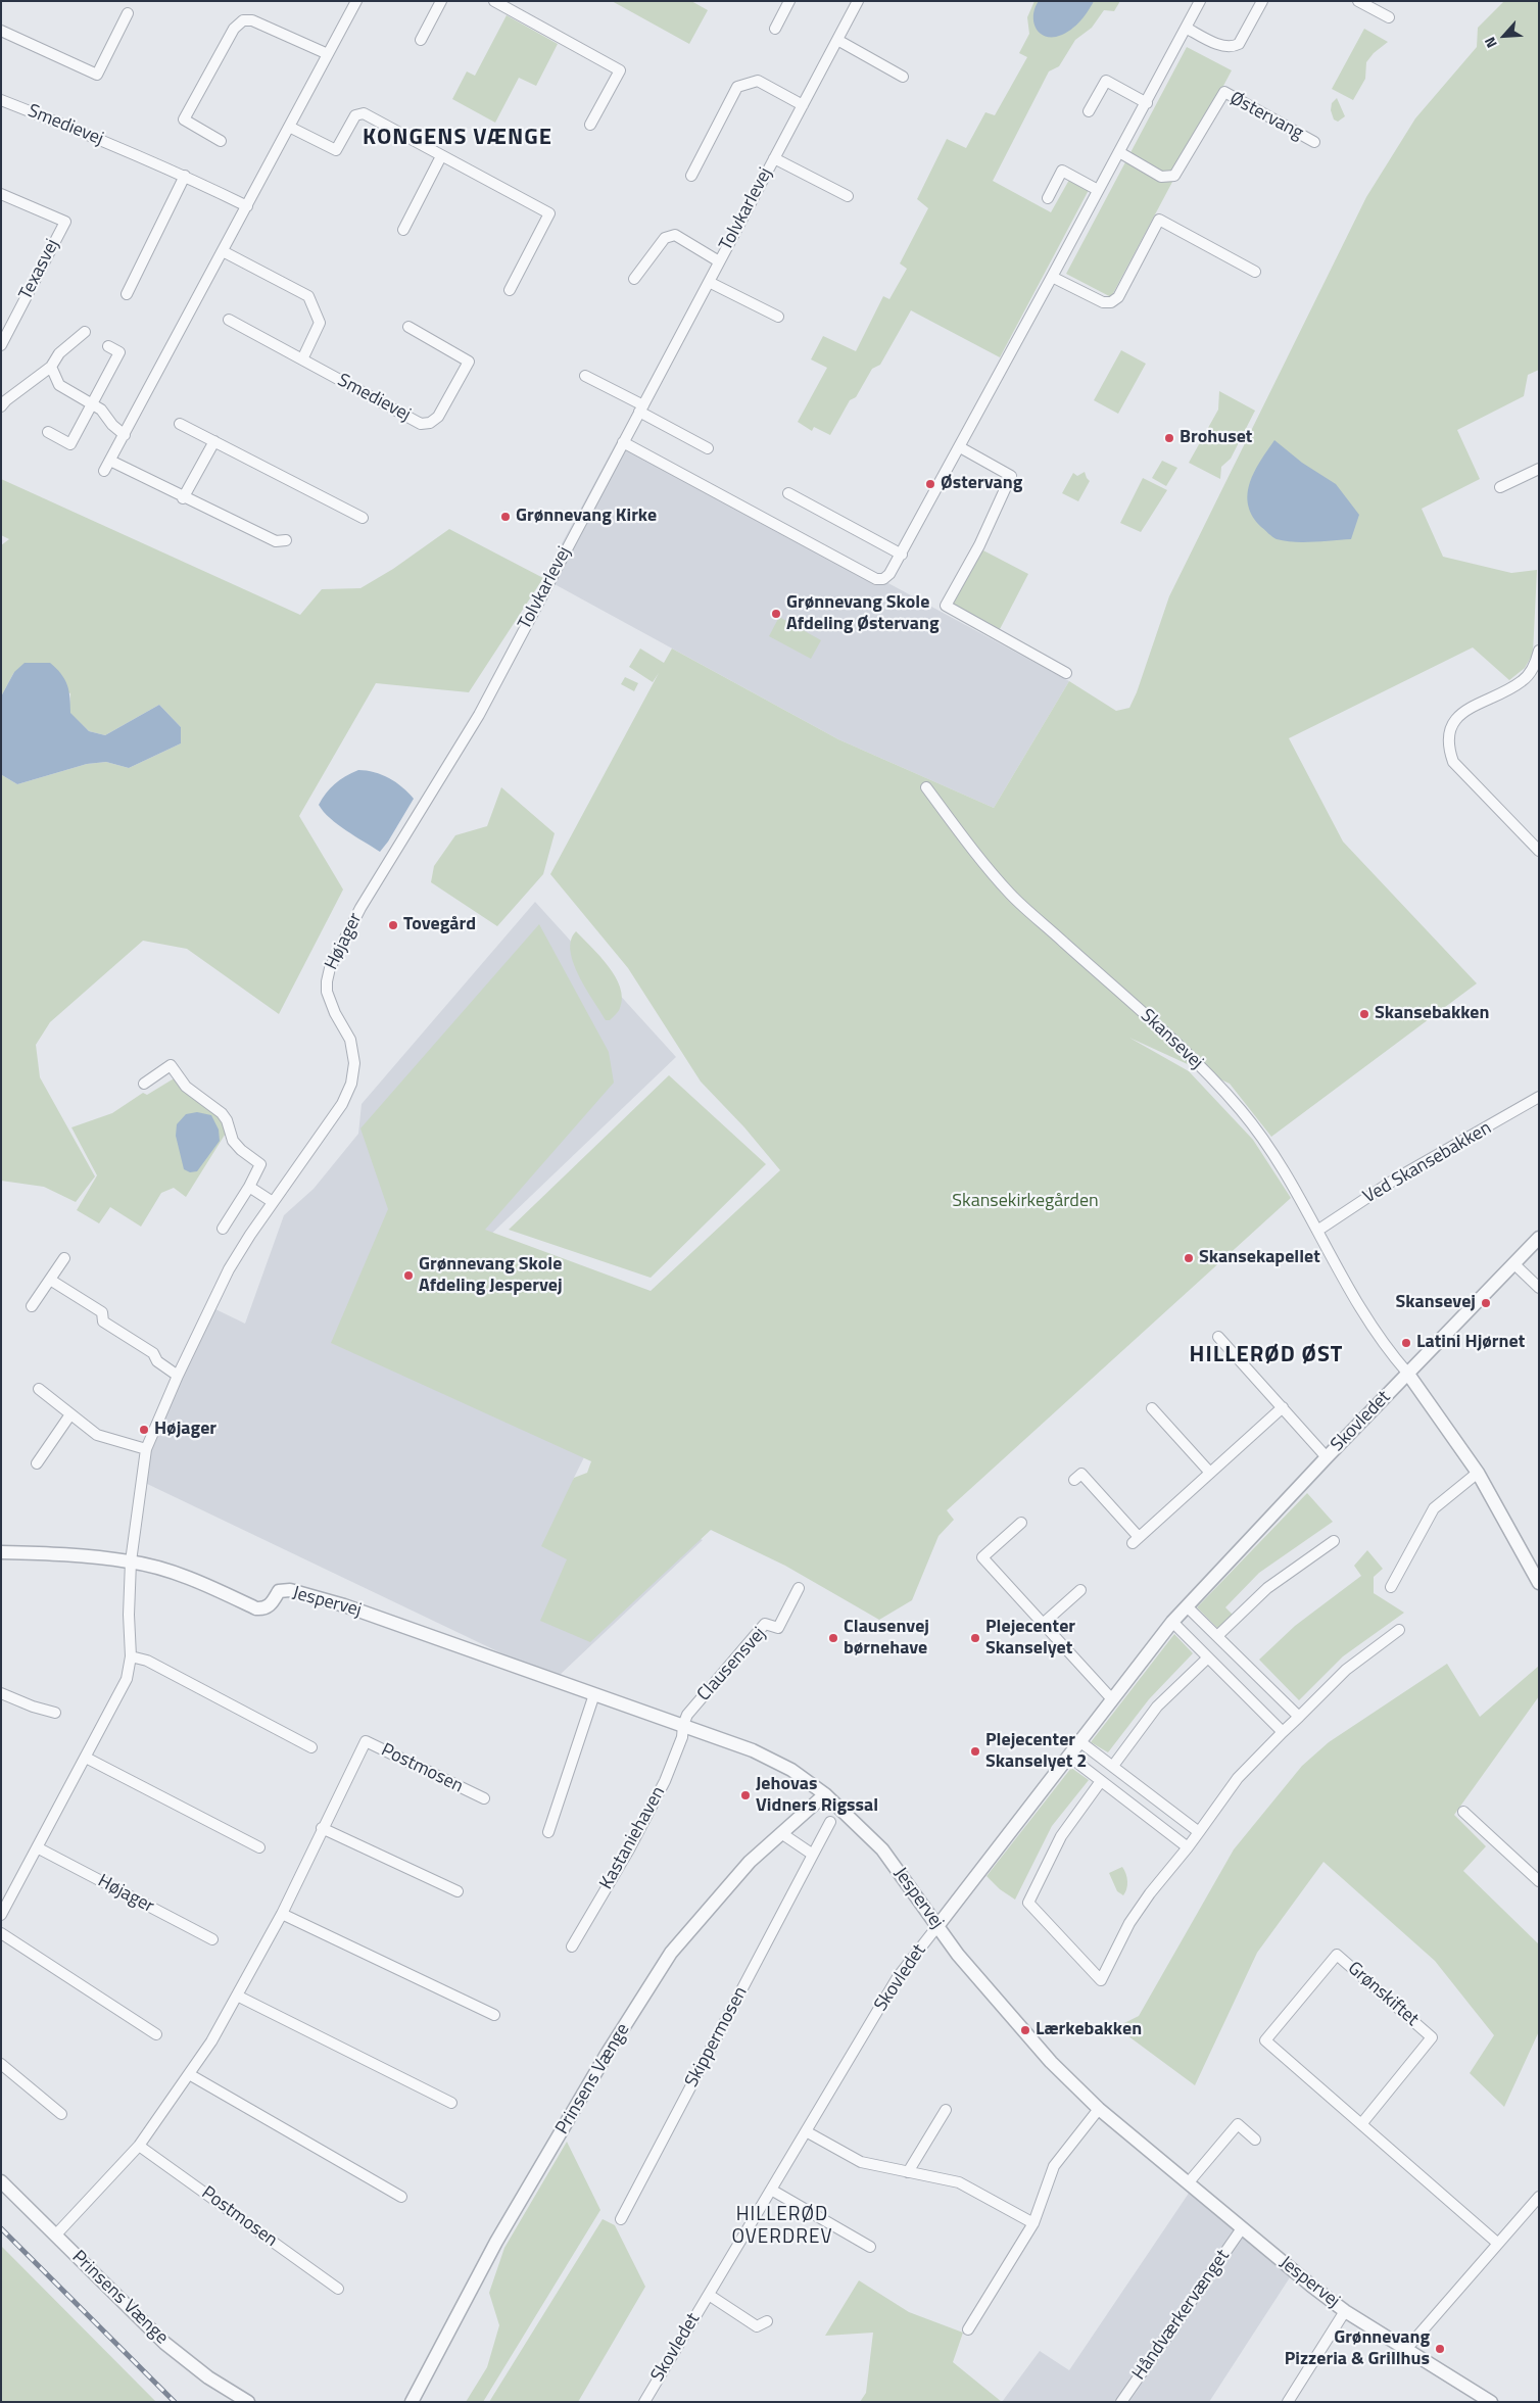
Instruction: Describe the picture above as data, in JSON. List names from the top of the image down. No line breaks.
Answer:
{"streets":{"street":["Østervang","Smedievej","Tolvkarlevej","Texasvej","Højager","Skansevej","Ved Skansebakken","Skovledet","Jespervej","Clausensvej","Postmosen","Kastaniehaven","Grønskiftet","Skippermosen","Prinsens Vænge","Håndværkervænget"]},"crossings":[["Tolvkarlevej","Højager"],["Højager","Jespervej"],["Skansevej","Ved Skansebakken"],["Skansevej","Skovledet"],["Skovledet","Jespervej"],["Jespervej","Clausensvej"],["Jespervej","Kastaniehaven"],["Jespervej","Prinsens Vænge"],["Jespervej","Håndværkervænget"],["Clausensvej","Kastaniehaven"],["Postmosen","Prinsens Vænge"]],"districts":["KONGENS VÆNGE","HILLERØD ØST","HILLERØD OVERDREV"],"parks":["Skansekirkegården"],"places":["Brohuset","Østervang","Grønnevang Kirke","Grønnevang Skole Afdeling Østervang","Tovegård","Skansebakken","Skansekapellet","Grønnevang Skole Afdeling Jespervej","Skansevej","Latini Hjørnet","Højager","Clausenvej børnehave","Plejecenter Skanselyet","Plejecenter Skanselyet 2","Jehovas Vidners Rigssal","Lærkebakken","Grønnevang Pizzeria & Grillhus"],"north":"bottom left"}
